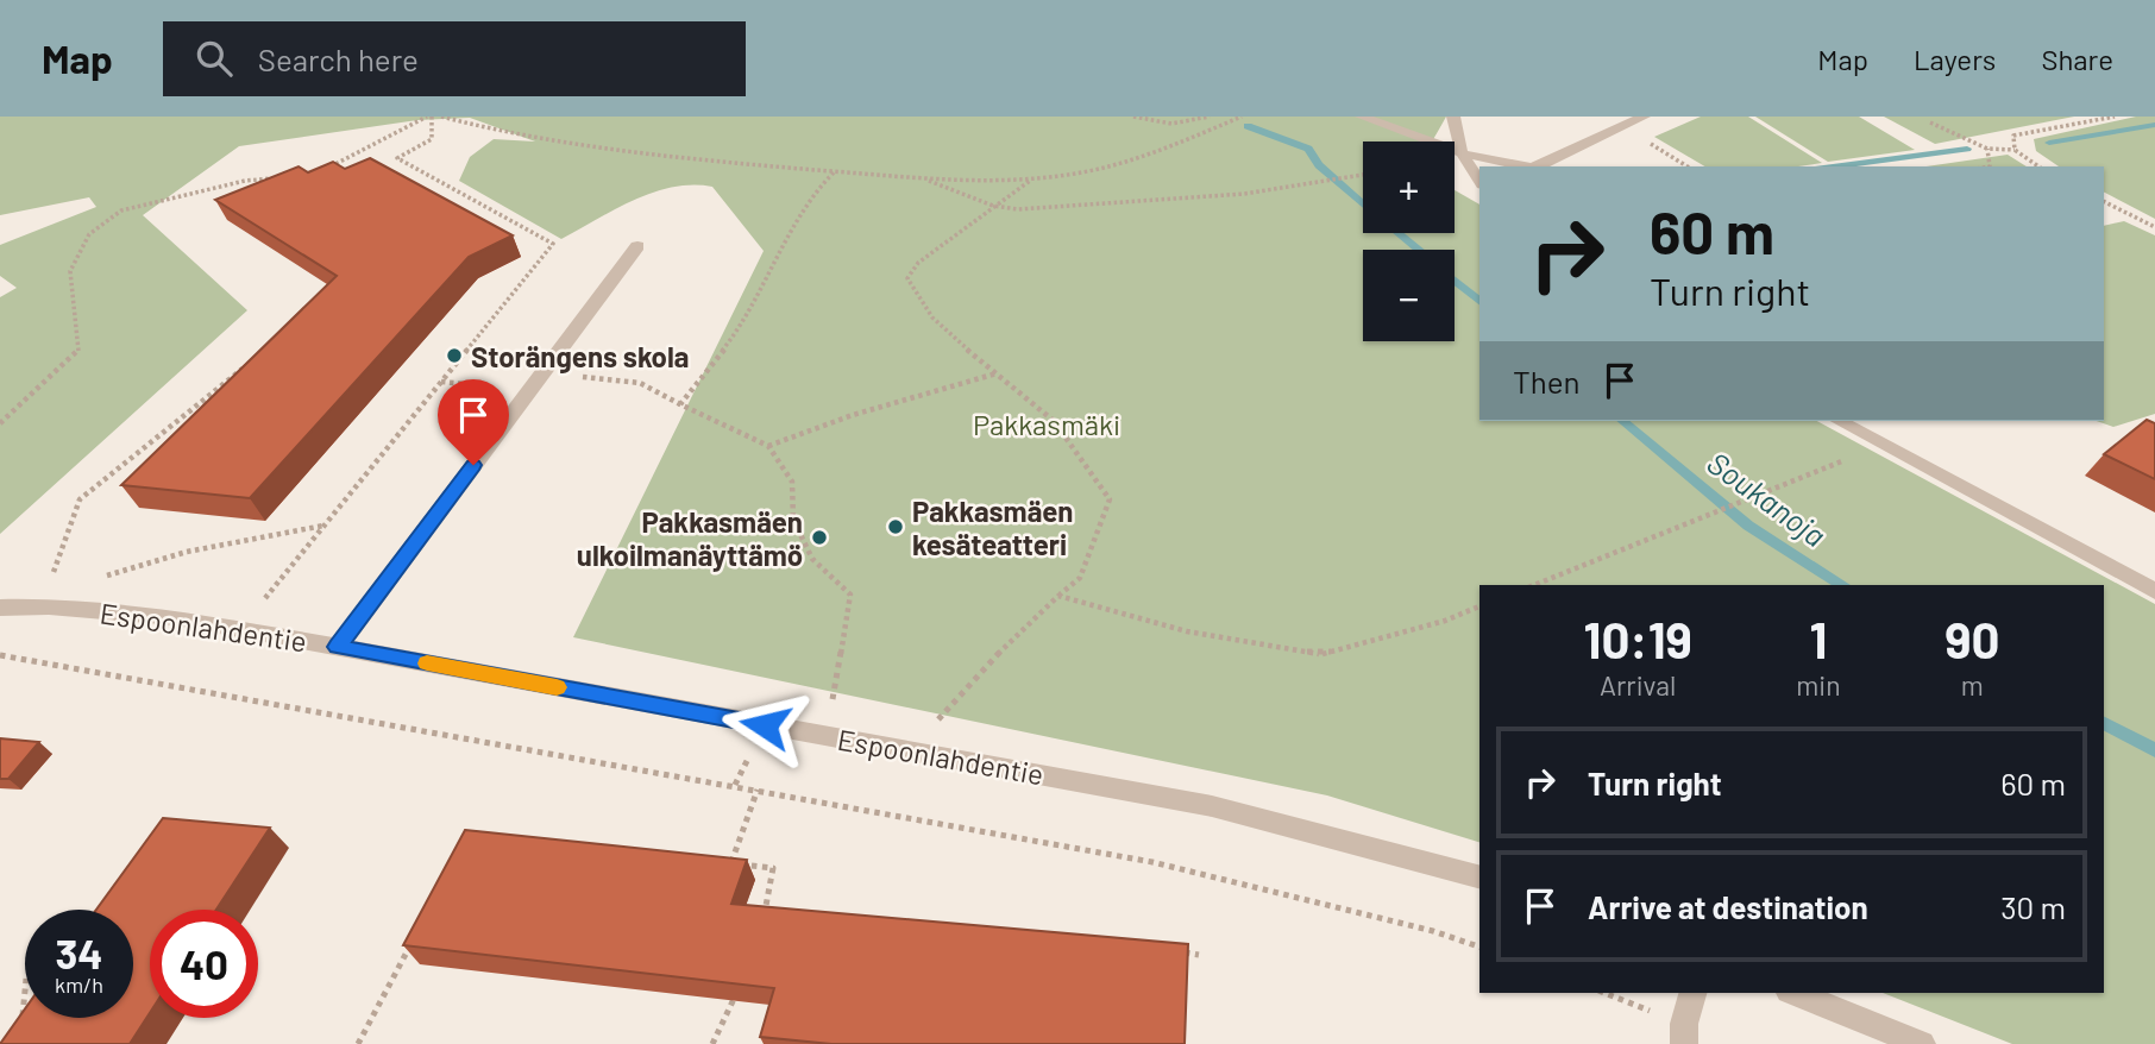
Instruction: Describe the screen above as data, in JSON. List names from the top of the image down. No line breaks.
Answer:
{"streets":{"street":["Espoonlahdentie"]},"water":["Soukanoja"],"parks":["Pakkasmäki"],"places":["Storängens skola","Pakkasmäen kesäteatteri","Pakkasmäen ulkoilmanäyttämö"],"page":{"header":"Map","search":"Search here","nav":["Map","Layers","Share"],"map_buttons":["+","−"],"turn":["60 m","Turn right"],"then":"Then","eta":["10:19","Arrival","1","min","90","m"],"list":[{"name":"Turn right","value":"60 m"},{"name":"Arrive at destination","value":"30 m"}],"speed":"34 km/h","limit":"40"}}
